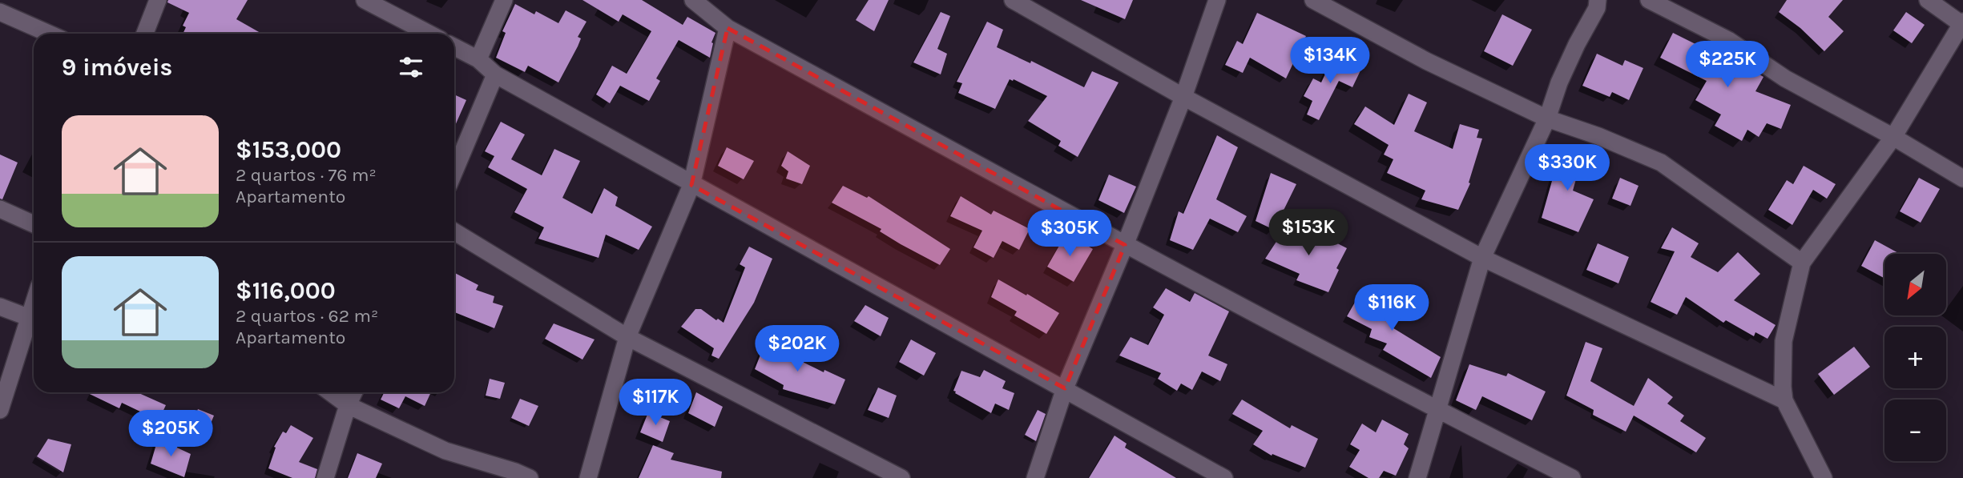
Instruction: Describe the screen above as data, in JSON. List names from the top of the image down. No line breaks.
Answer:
{"north":"bottom left","page":{"heading":"9 imóveis","price":["$134K","$225K","$330K","$153K","$305K","$116K","$202K","$117K","$205K"],"list":[{"name":"$153,000","note":"2 quartos · 76 m² · Apartamento"},{"name":"$116,000","note":"2 quartos · 62 m² · Apartamento"}],"map_buttons":["+","−"]}}
